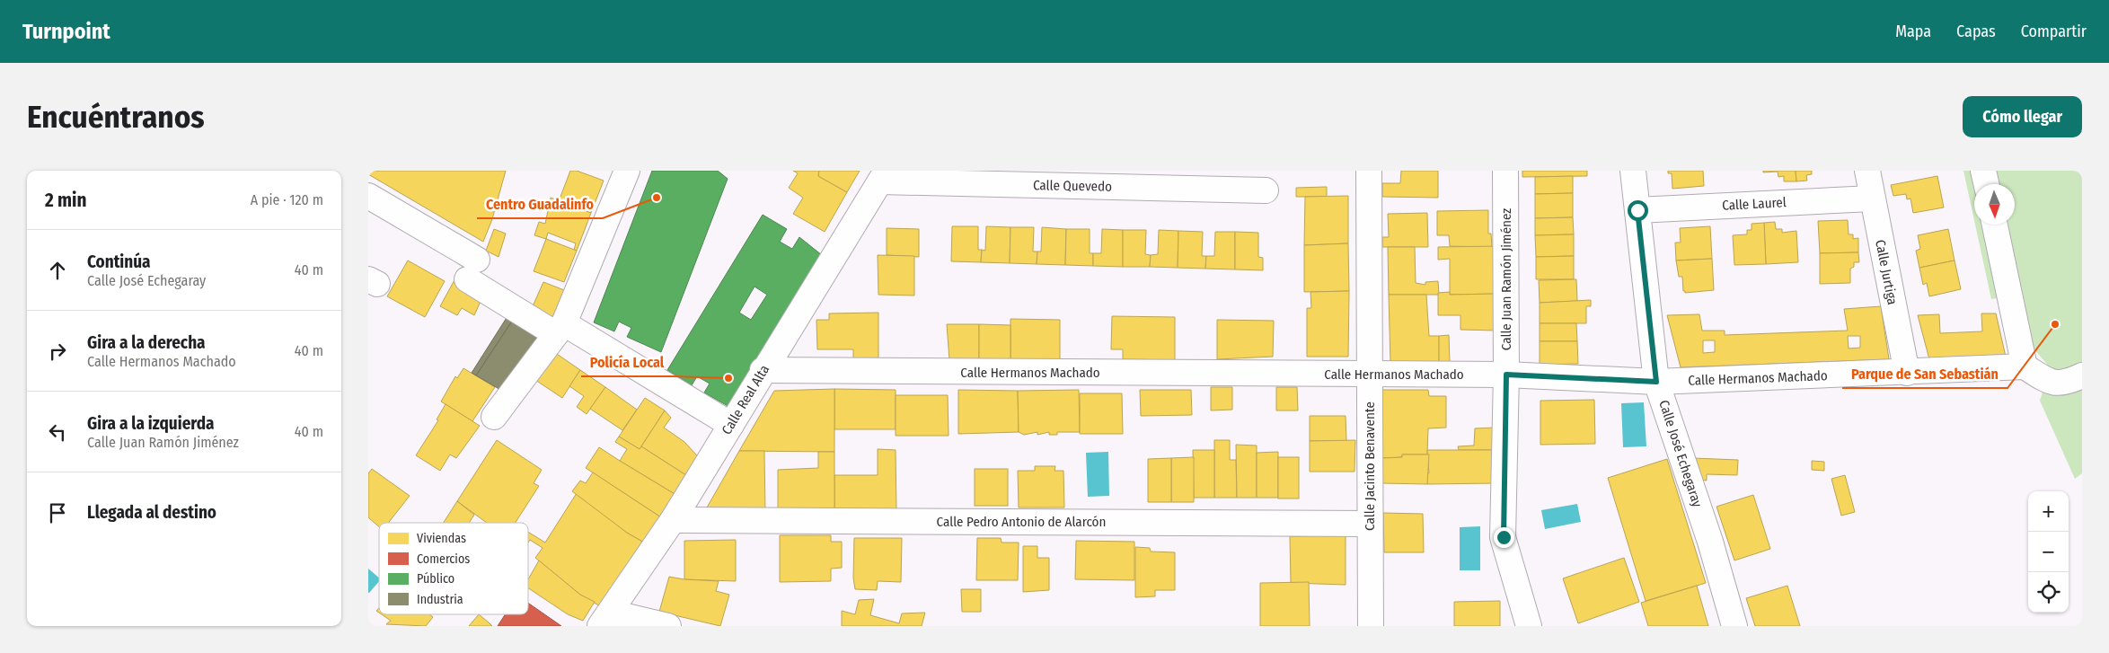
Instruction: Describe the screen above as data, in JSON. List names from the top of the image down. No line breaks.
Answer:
{"streets":{"street":["Calle Quevedo","Calle Laurel","Calle Jurtiga","Calle Juan Ramón Jiménez","Calle Hermanos Machado","Calle Real Alta","Calle José Echegaray","Calle Jacinto Benavente","Calle Pedro Antonio de Alarcón"]},"crossings":[["Calle Quevedo","Calle Real Alta"],["Calle Laurel","Calle Jurtiga"],["Calle Laurel","Calle José Echegaray"],["Calle Jurtiga","Calle Hermanos Machado"],["Calle Juan Ramón Jiménez","Calle Hermanos Machado"],["Calle Hermanos Machado","Calle Real Alta"],["Calle Hermanos Machado","Calle José Echegaray"],["Calle Hermanos Machado","Calle Jacinto Benavente"],["Calle Real Alta","Calle Pedro Antonio de Alarcón"],["Calle Jacinto Benavente","Calle Pedro Antonio de Alarcón"]],"places":["Centro Guadalinfo","Parque de San Sebastián","Policía Local"],"legend":["Viviendas","Comercios","Público","Industria"],"north":"bottom","page":{"header":"Turnpoint","nav":["Mapa","Capas","Compartir"],"buttons":"Cómo llegar","title":"Encuéntranos","heading":["2 min","A pie · 120 m"],"list":[["Continúa","Calle José Echegaray","40 m"],["Gira a la derecha","Calle Hermanos Machado","40 m"],["Gira a la izquierda","Calle Juan Ramón Jiménez","40 m"],"Llegada al destino"],"map_buttons":["+","−"]}}
